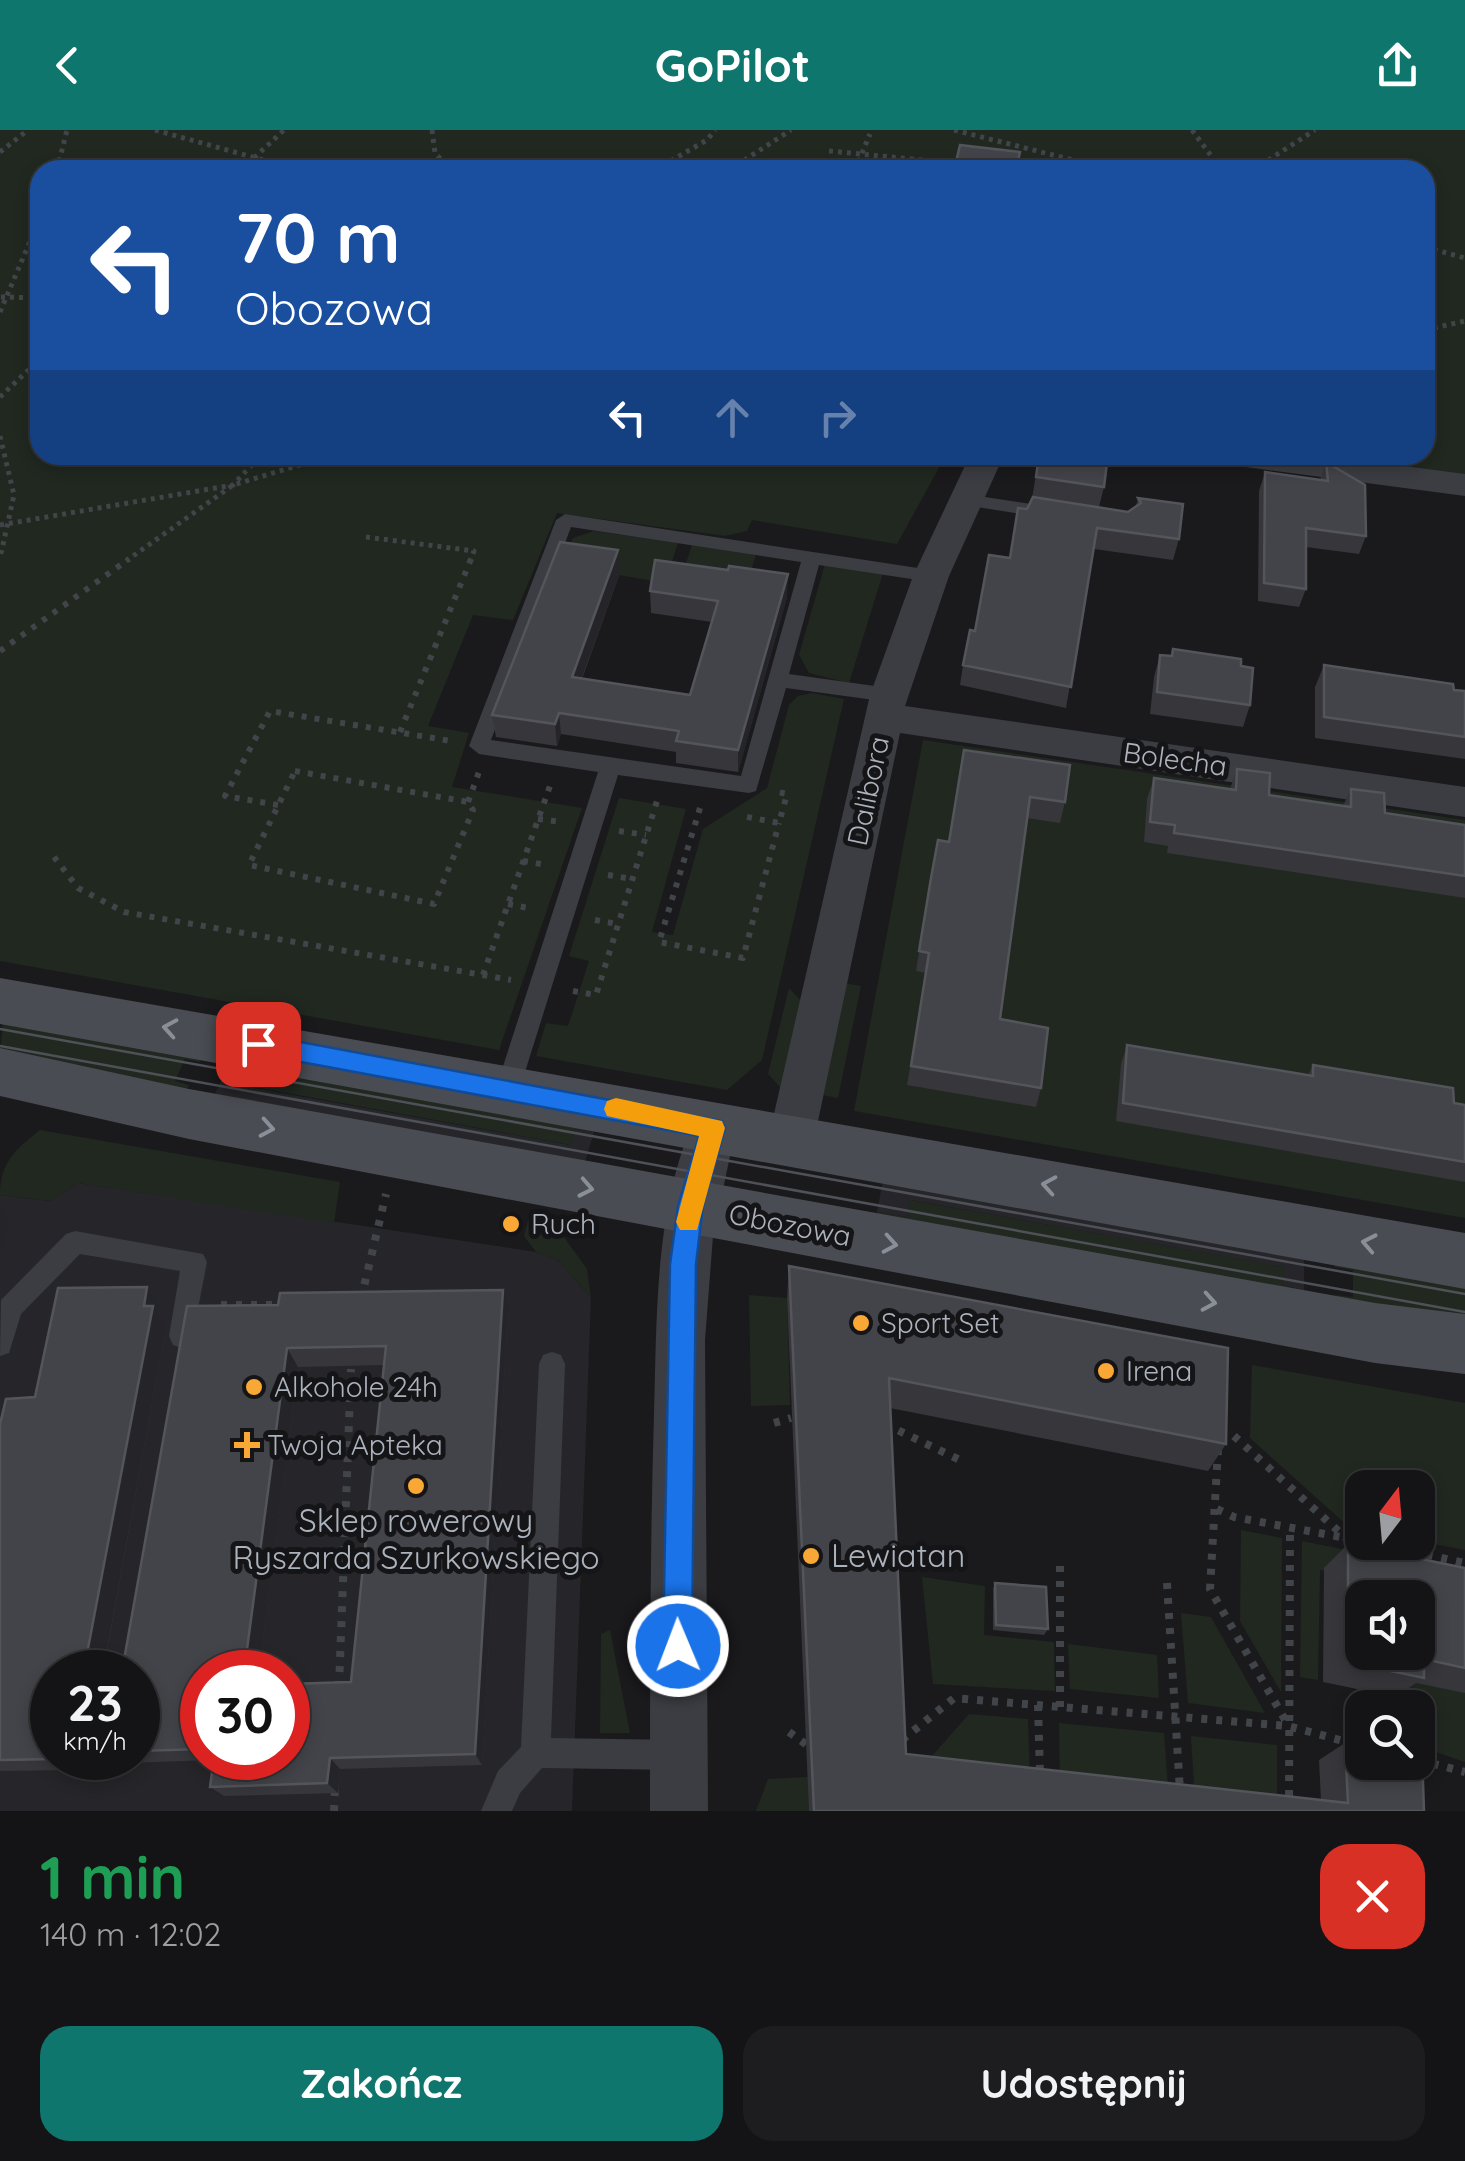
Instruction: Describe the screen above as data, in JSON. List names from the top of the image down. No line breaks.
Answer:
{"streets":{"street":["Bolecha","Dalibora","Obozowa"]},"crossings":[["Bolecha","Dalibora"]],"places":{"other":["Ruch","Sport Set","Irena","Alkohole 24h","Sklep rowerowy Ryszarda Szurkowskiego","Lewiatan"],"health":["Twoja Apteka"]},"north":"top","page":{"header":"GoPilot","turn":["70 m","Obozowa"],"speed":"23 km/h","limit":"30","heading":["1 min","140 m · 12:02"],"buttons":["Zakończ","Udostępnij"]}}
